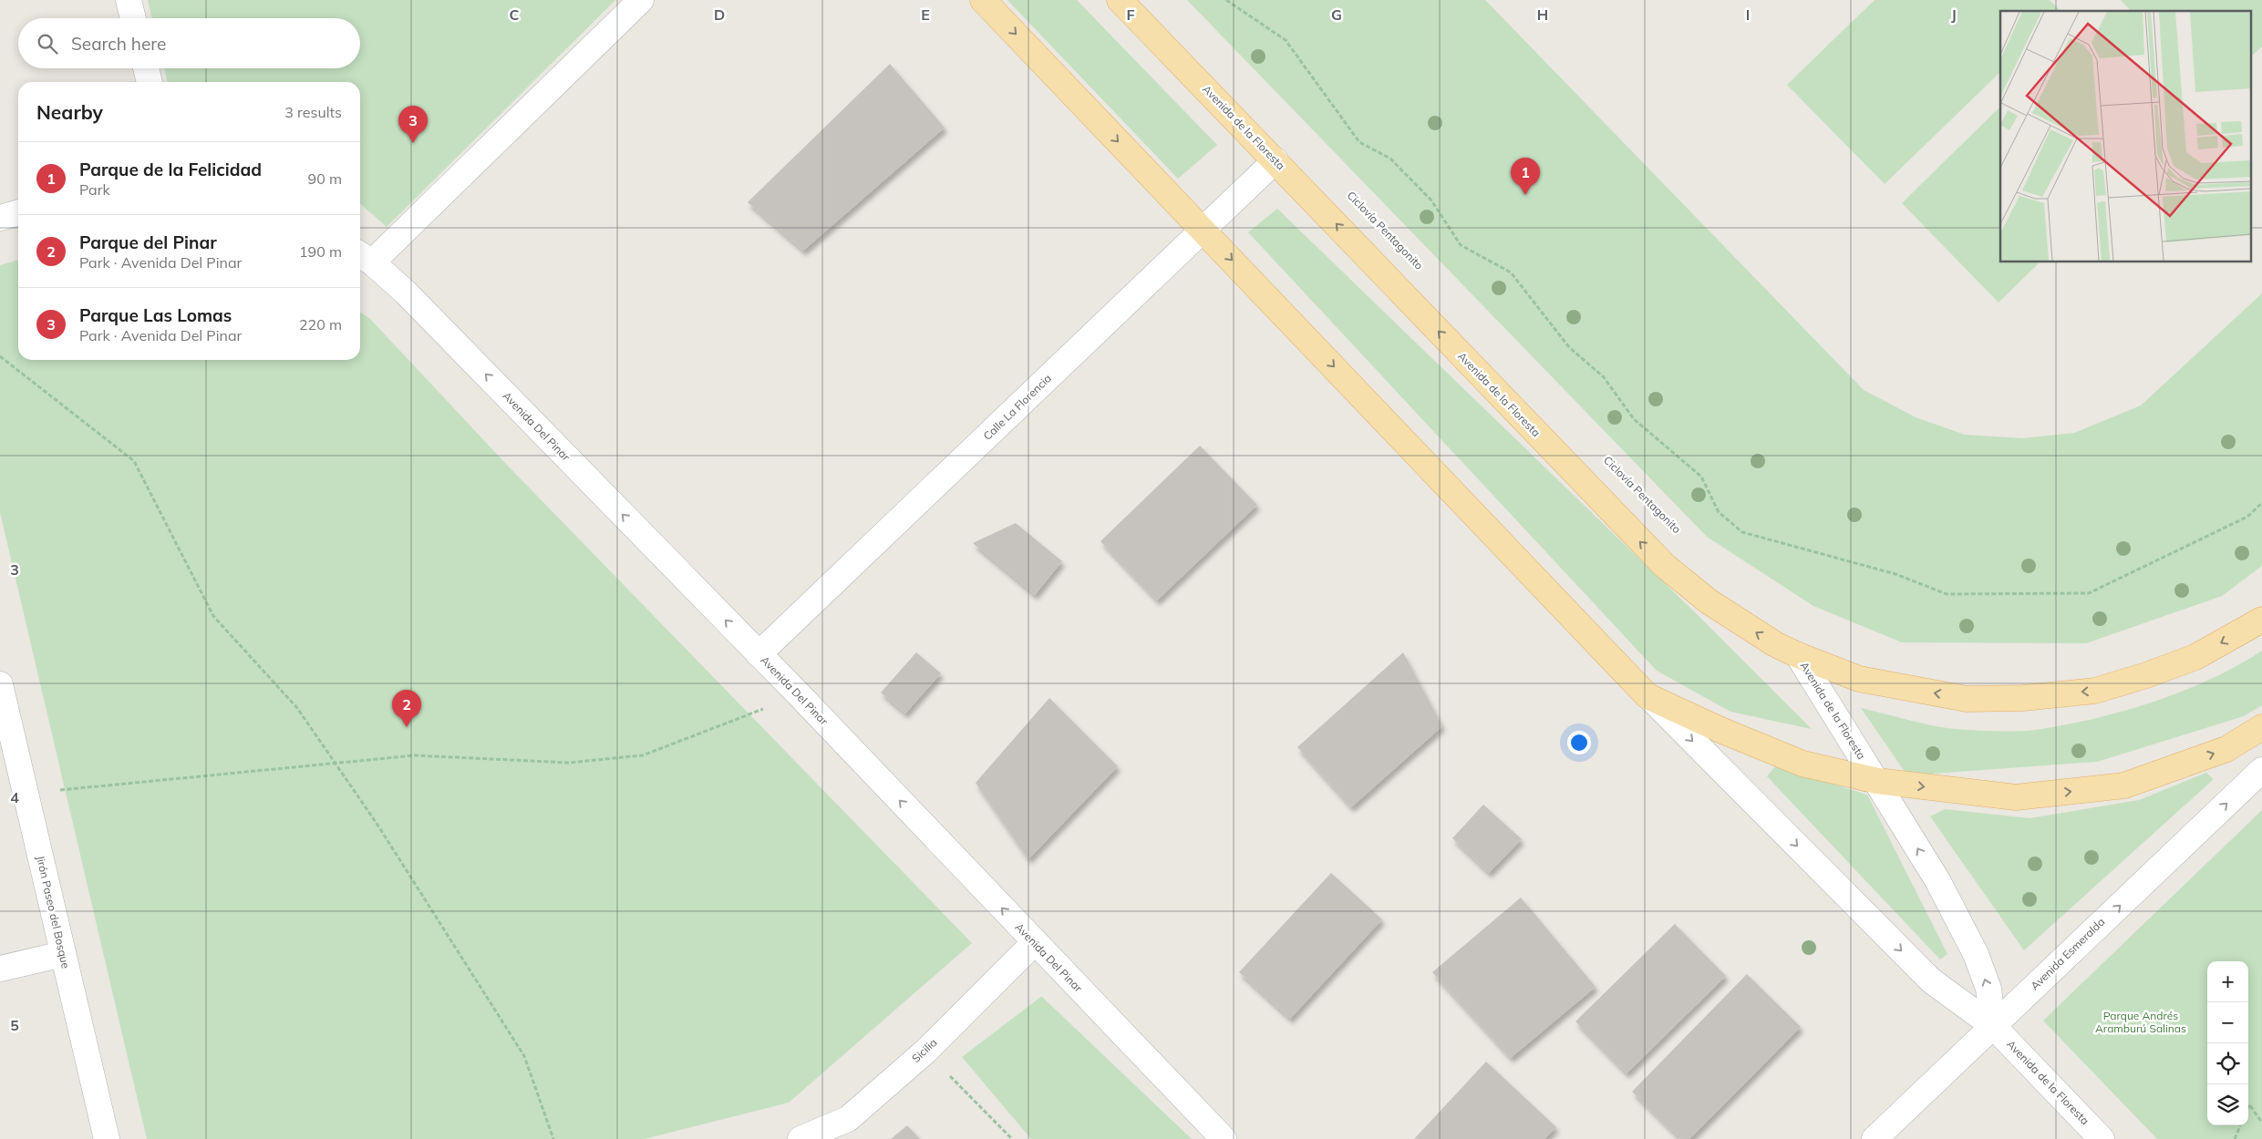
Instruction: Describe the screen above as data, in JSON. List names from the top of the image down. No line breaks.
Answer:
{"streets":{"main road":["Avenida de la Floresta"],"street":["Calle La Florencia","Avenida Del Pinar","Jirón Paseo del Bosque","Avenida Esmeralda","Sicilia"]},"crossings":[["Avenida de la Floresta","Calle La Florencia"],["Avenida de la Floresta","Avenida Esmeralda"],["Calle La Florencia","Avenida Del Pinar"],["Avenida Del Pinar","Sicilia"]],"one_way":["Avenida Del Pinar","Avenida Esmeralda"],"parks":["Parque Andrés Aramburú Salinas"],"page":{"search":"Search here","heading":["Nearby","3 results"],"pins":["3","1","2"],"list":[{"mark":"1","name":"Parque de la Felicidad","note":"Park","value":"90 m"},{"mark":"2","name":"Parque del Pinar","note":"Park · Avenida Del Pinar","value":"190 m"},{"mark":"3","name":"Parque Las Lomas","note":"Park · Avenida Del Pinar","value":"220 m"}],"map_buttons":["+","−"]},"grid":{"columns":["C","D","E","F","G","H","I","J"],"rows":["3","4","5"]}}
